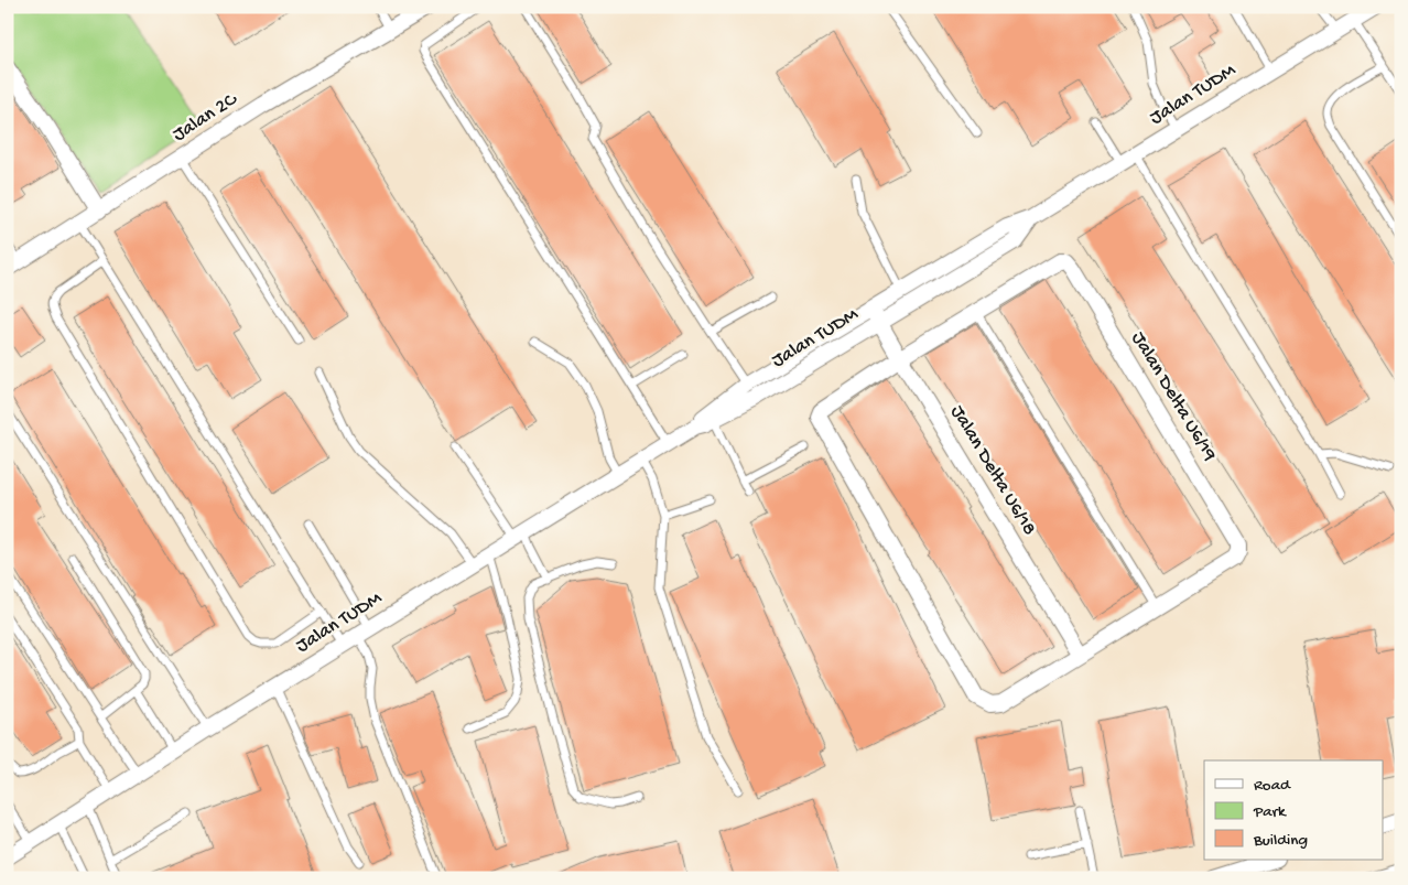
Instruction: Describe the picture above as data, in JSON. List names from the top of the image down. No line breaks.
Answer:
{"streets":{"street":["Jalan TUDM","Jalan 2C","Jalan Delta U6/19","Jalan Delta U6/18"]},"crossings":[["Jalan TUDM","Jalan Delta U6/18"]],"legend":["Road","Park","Building"]}
